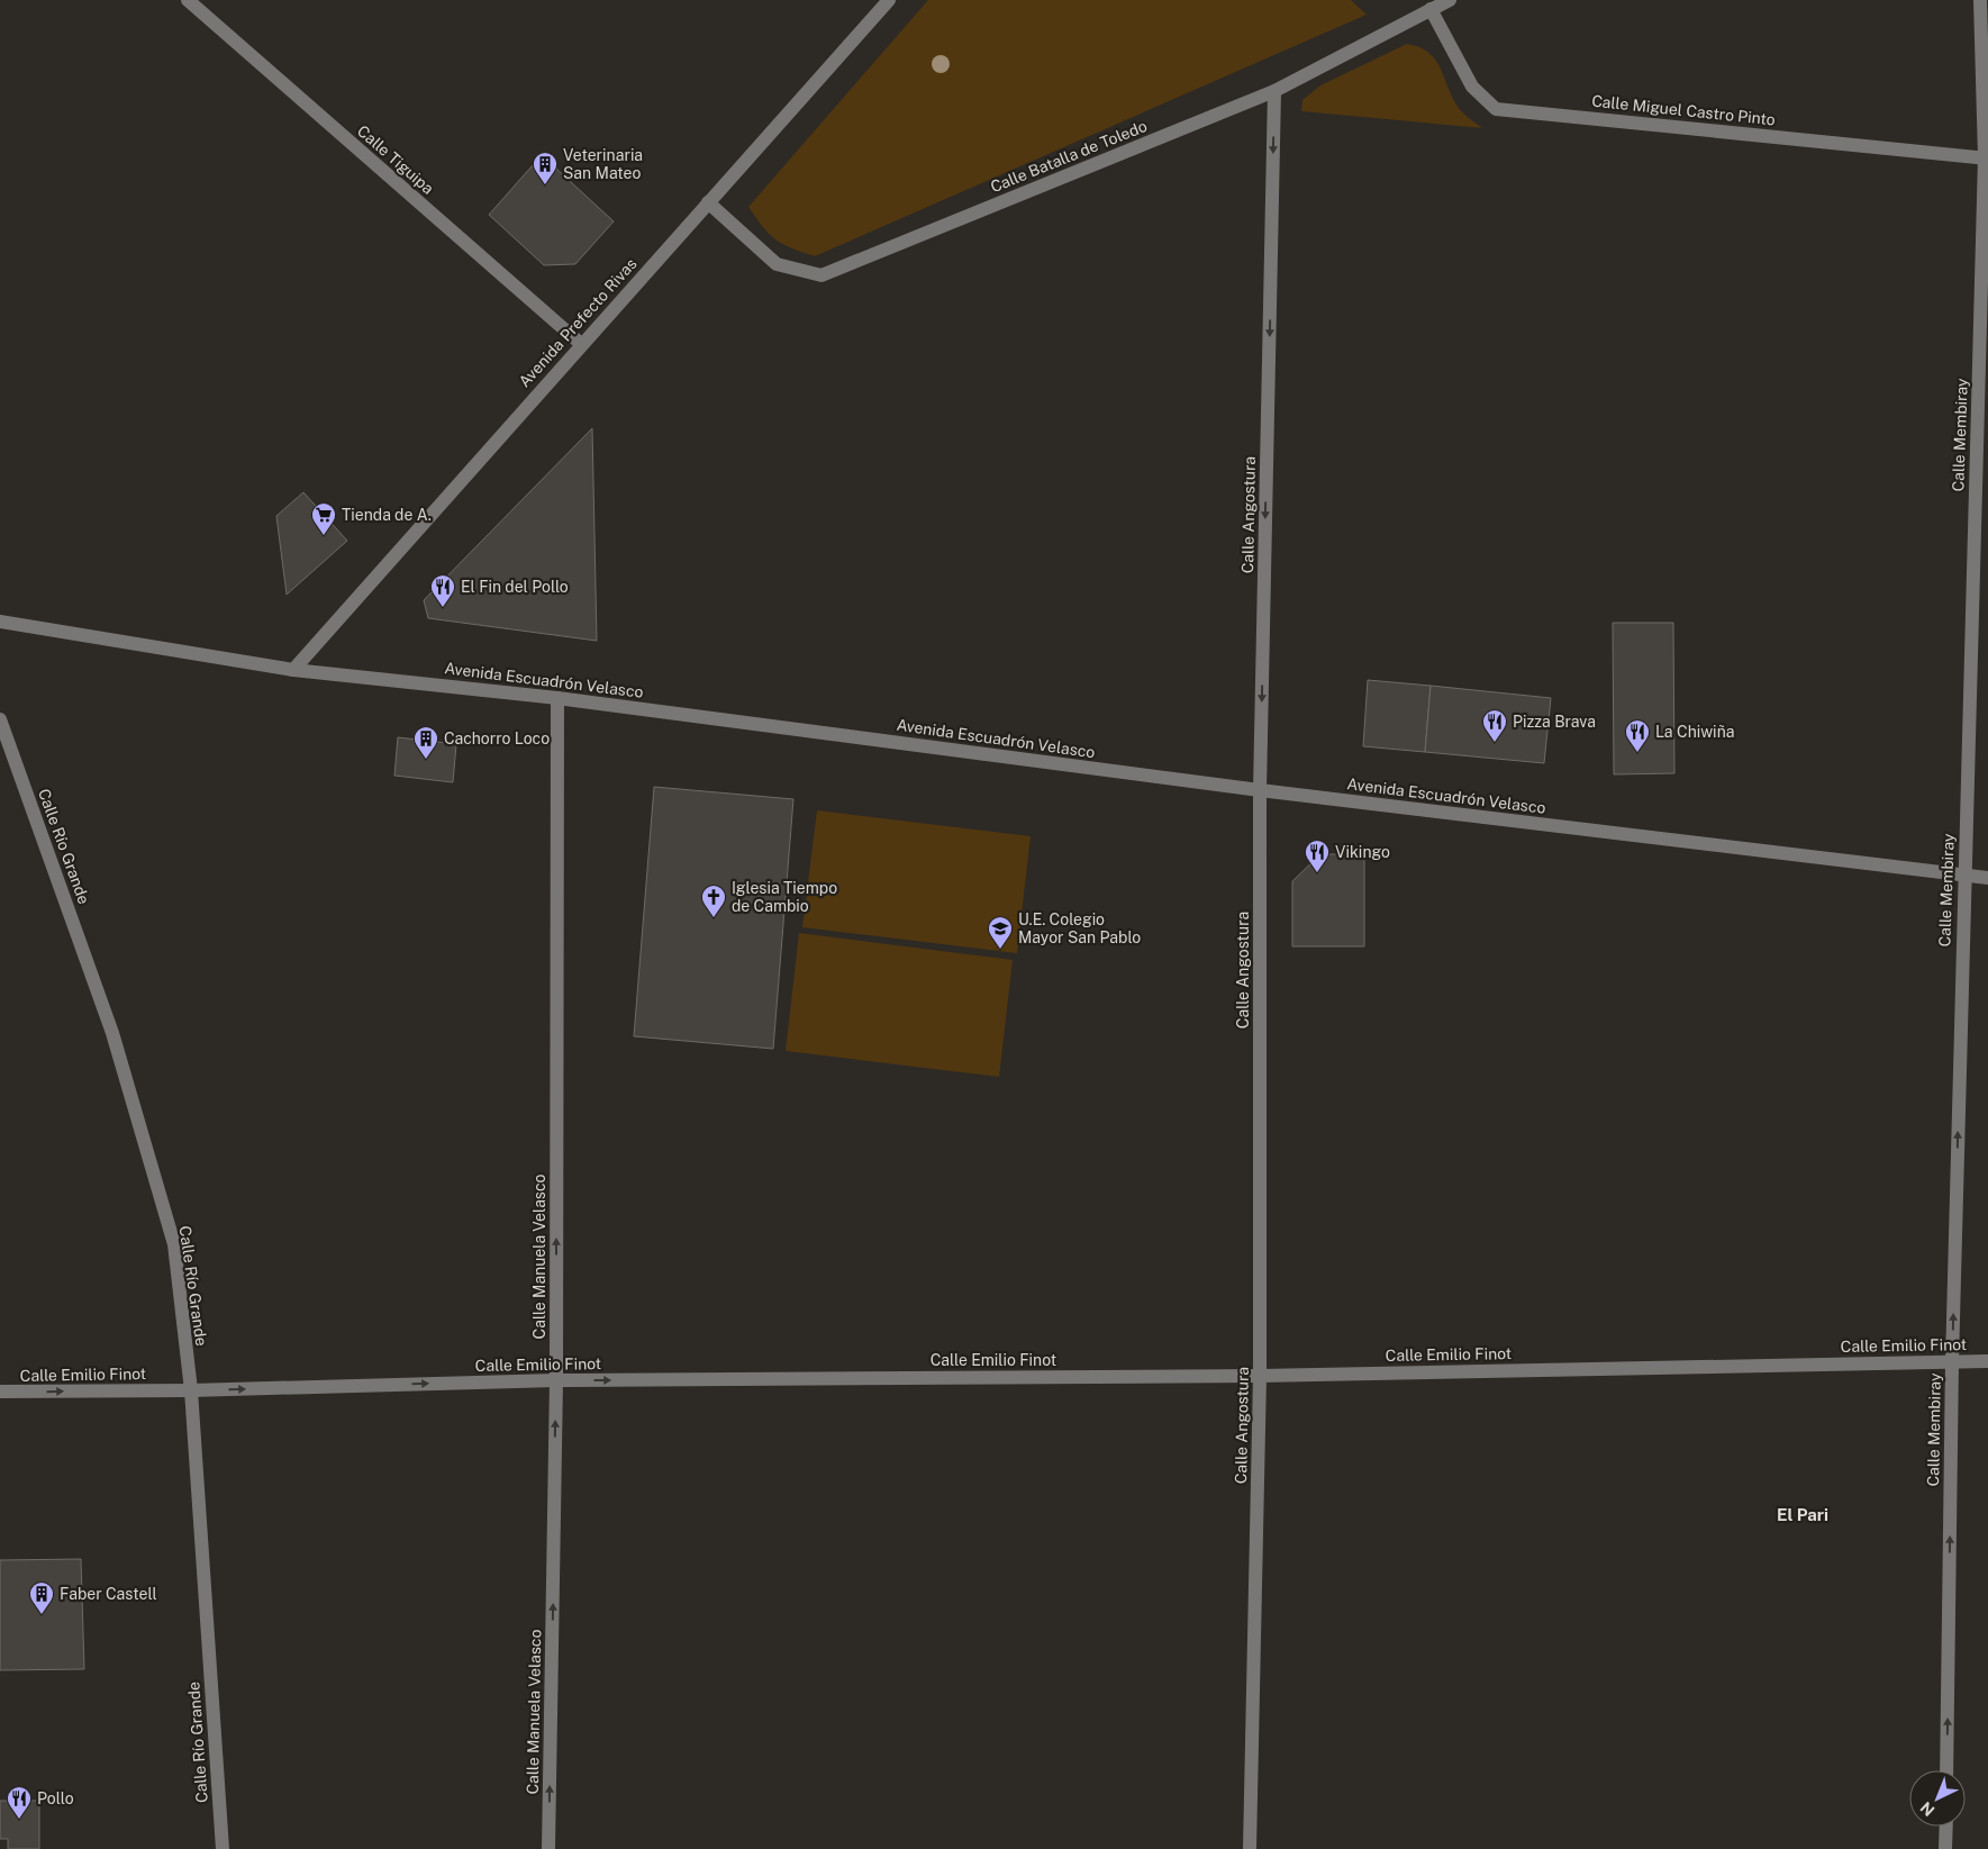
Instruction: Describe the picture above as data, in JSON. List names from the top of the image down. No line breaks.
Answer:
{"streets":{"street":["Calle Miguel Castro Pinto","Calle Batalla de Toledo","Calle Tiguipa","Avenida Prefecto Rivas","Calle Membiray","Calle Angostura","Avenida Escuadrón Velasco","Calle Río Grande","Calle Manuela Velasco","Calle Emilio Finot"]},"crossings":[["Calle Miguel Castro Pinto","Calle Batalla de Toledo"],["Calle Miguel Castro Pinto","Calle Membiray"],["Calle Batalla de Toledo","Avenida Prefecto Rivas"],["Calle Batalla de Toledo","Calle Angostura"],["Calle Tiguipa","Avenida Prefecto Rivas"],["Avenida Prefecto Rivas","Avenida Escuadrón Velasco"],["Calle Membiray","Avenida Escuadrón Velasco"],["Calle Membiray","Calle Emilio Finot"],["Calle Angostura","Avenida Escuadrón Velasco"],["Calle Angostura","Calle Emilio Finot"],["Avenida Escuadrón Velasco","Calle Manuela Velasco"],["Calle Río Grande","Calle Emilio Finot"],["Calle Manuela Velasco","Calle Emilio Finot"]],"one_way":["Calle Membiray","Calle Angostura","Calle Manuela Velasco","Calle Emilio Finot"],"districts":["El Pari"],"places":{"building":["Veterinaria San Mateo","Cachorro Loco","Faber Castell"],"supermarket":["Tienda de A."],"restaurant":["El Fin del Pollo","Pizza Brava","La Chiwiña","Vikingo","Pollo"],"church":["Iglesia Tiempo de Cambio"],"school or university":["U.E. Colegio Mayor San Pablo"]},"north":"bottom left"}
